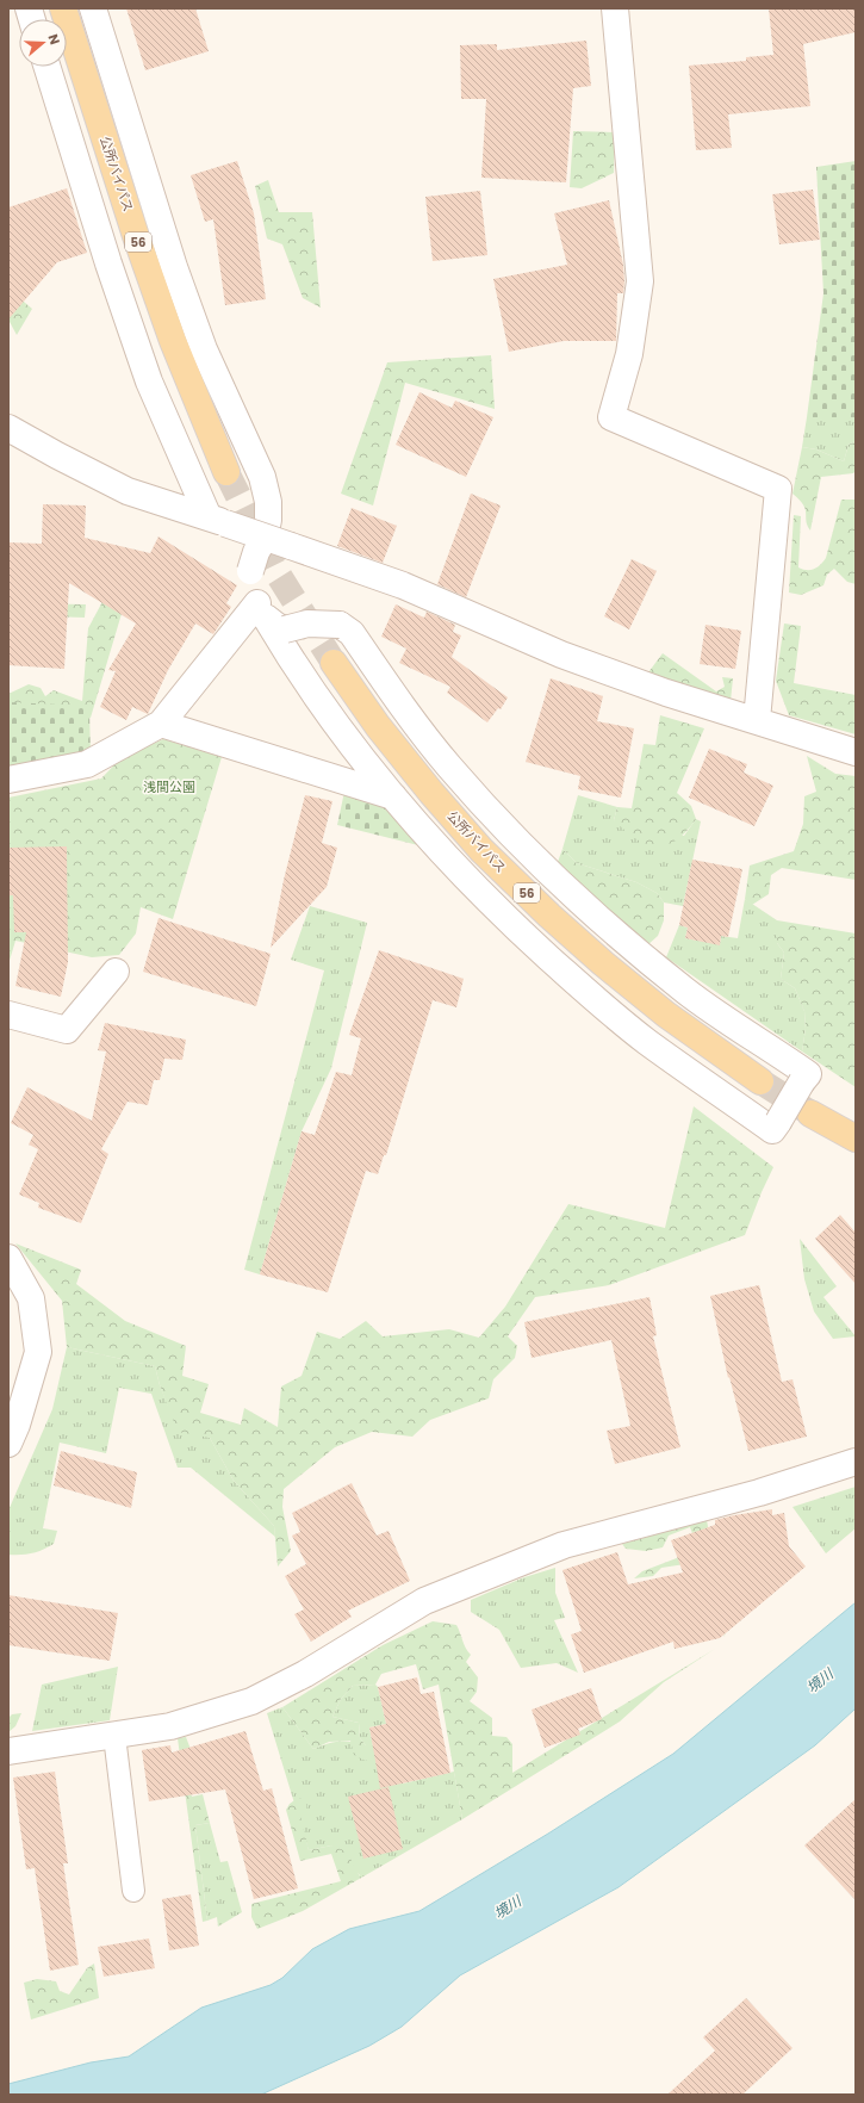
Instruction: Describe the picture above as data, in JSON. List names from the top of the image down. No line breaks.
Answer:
{"streets":{"main road":["公所バイパス","56"]},"water":["境川"],"parks":["浅間公園"],"north":"right"}
